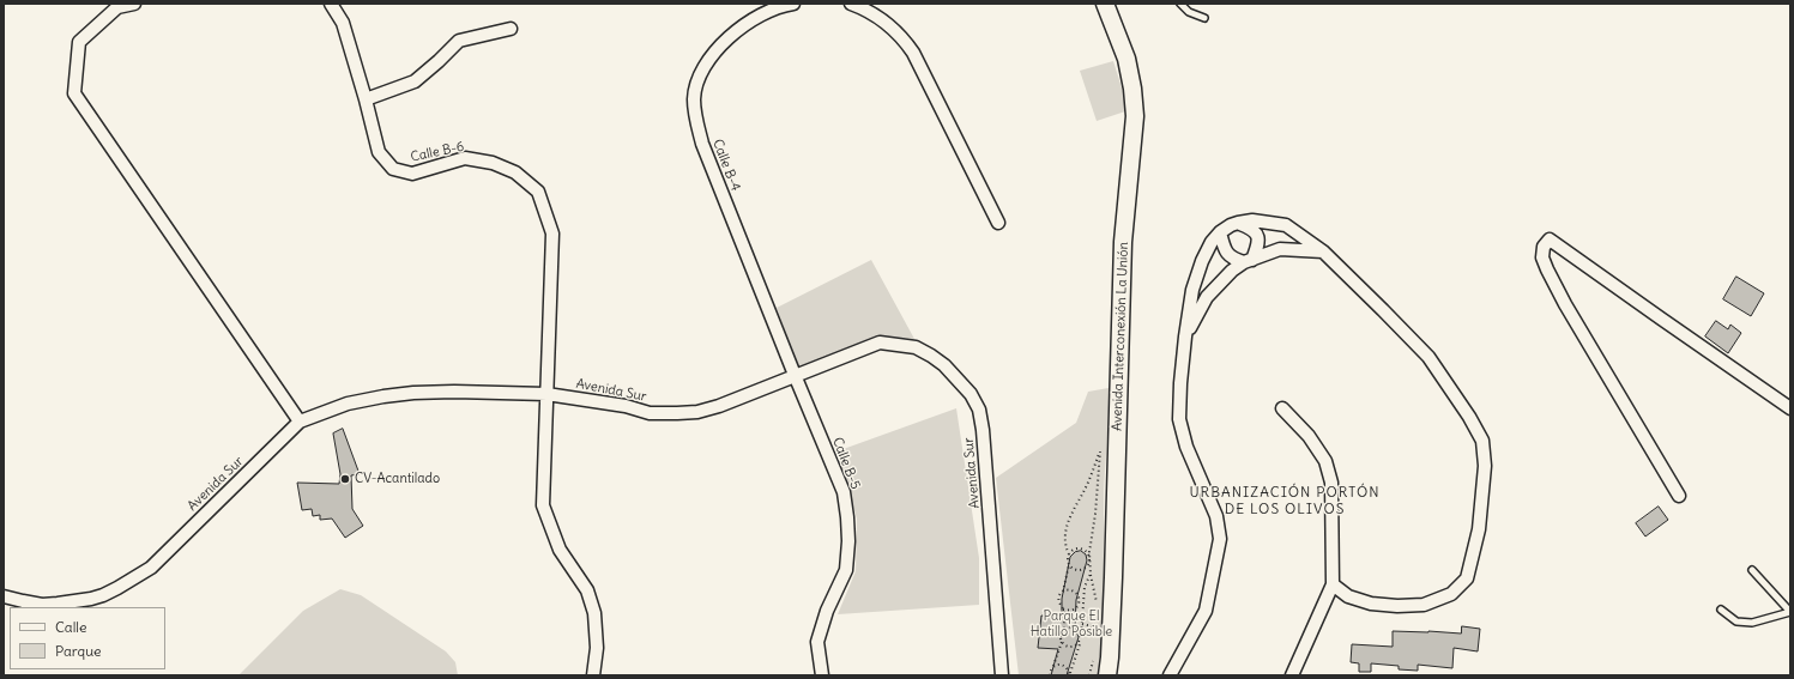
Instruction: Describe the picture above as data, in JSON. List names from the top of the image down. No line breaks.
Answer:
{"streets":{"street":["Calle B-6","Calle B-4","Avenida Interconexión La Unión","Avenida Sur","Calle B-5"]},"crossings":[["Calle B-6","Avenida Sur"],["Calle B-4","Avenida Sur"],["Calle B-4","Calle B-5"],["Avenida Sur","Calle B-5"]],"districts":["URBANIZACIÓN PORTÓN DE LOS OLIVOS"],"parks":["Parque El Hatillo Posible"],"places":["CV-Acantilado"],"legend":["Calle","Parque"]}
